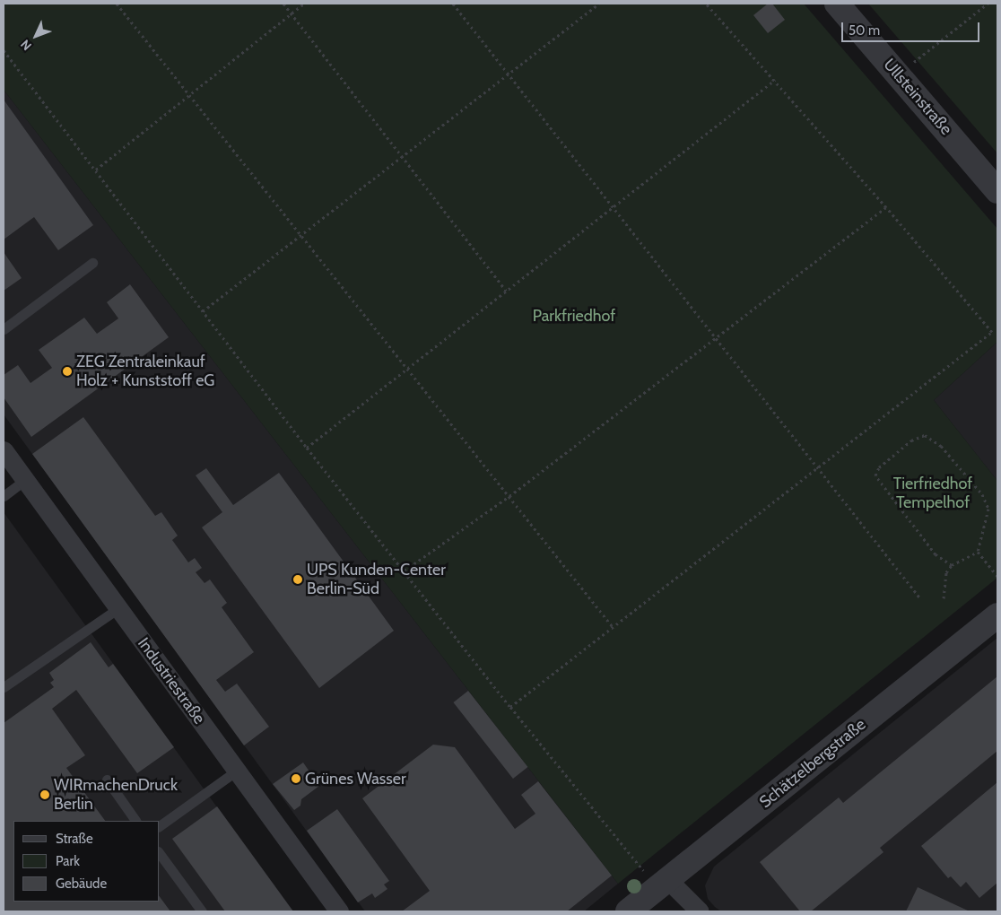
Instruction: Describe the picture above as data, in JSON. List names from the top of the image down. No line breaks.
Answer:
{"streets":{"street":["Ullsteinstraße","Industriestraße","Schätzelbergstraße"]},"parks":["Parkfriedhof","Tierfriedhof Tempelhof"],"places":["ZEG Zentraleinkauf Holz + Kunststoff eG","UPS Kunden-Center Berlin-Süd","Grünes Wasser","WIRmachenDruck Berlin"],"legend":["Straße","Park","Gebäude"],"scale_bar":"50 m","north":"bottom left"}
